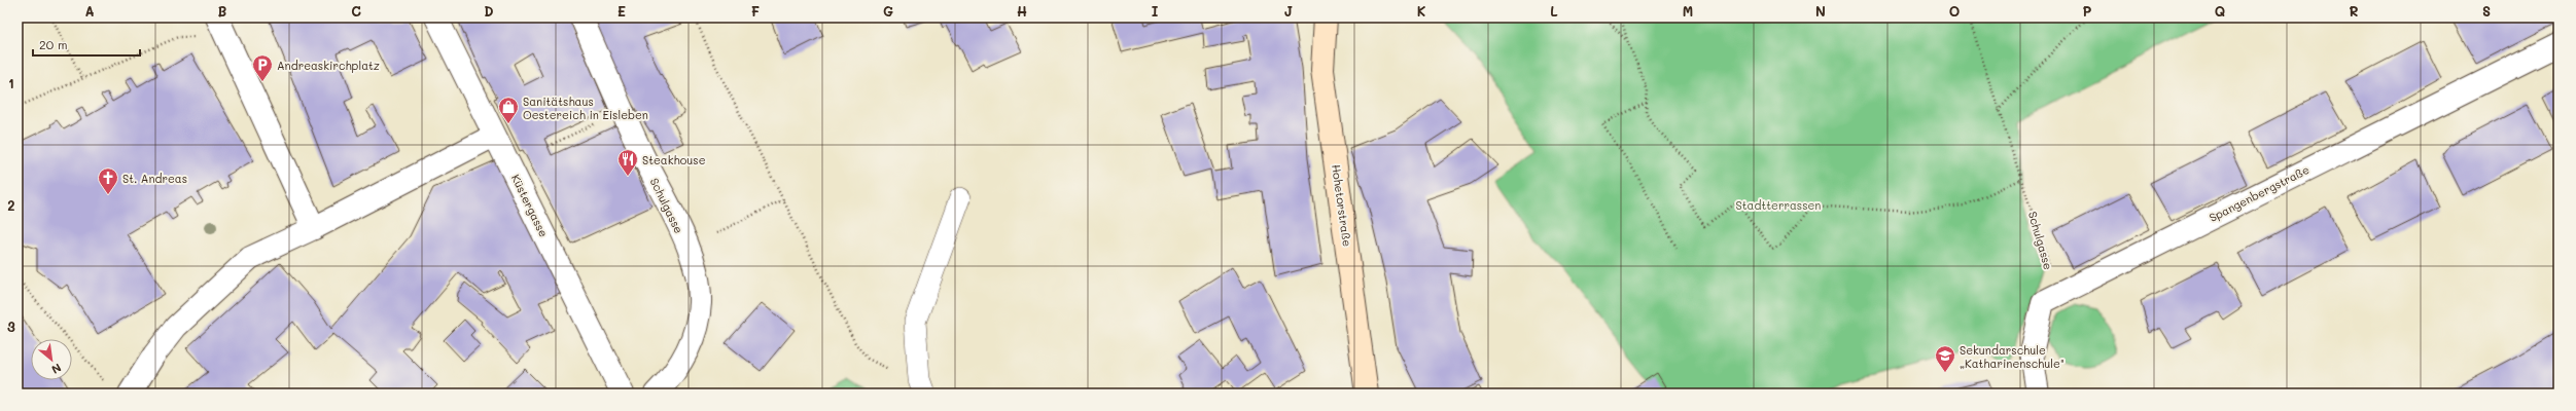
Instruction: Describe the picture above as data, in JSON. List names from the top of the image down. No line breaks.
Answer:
{"streets":{"main road":["Hohetorstraße"],"street":["Spangenbergstraße","Küstergasse","Schulgasse"]},"crossings":[["Spangenbergstraße","Schulgasse"]],"parks":["Stadtterrassen"],"places":{"parking":["Andreaskirchplatz"],"shop":["Sanitätshaus Oestereich in Eisleben"],"restaurant":["Steakhouse"],"church":["St. Andreas"],"school or university":["Sekundarschule „Katharinenschule\""]},"scale_bar":"20 m","north":"bottom right","grid":{"columns":["A","B","C","D","E","F","G","H","I","J","K","L","M","N","O","P","Q","R","S"],"rows":["1","2","3"]}}
